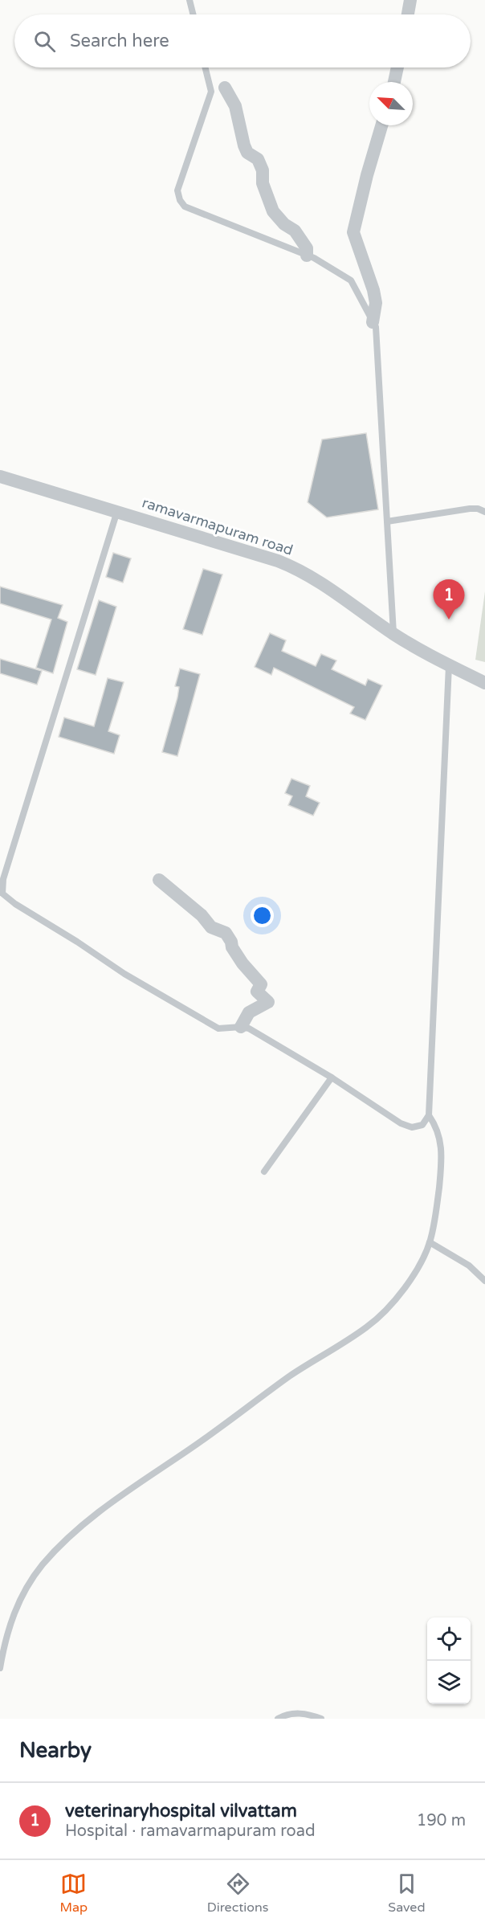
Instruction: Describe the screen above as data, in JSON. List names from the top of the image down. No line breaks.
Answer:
{"streets":{"street":["ramavarmapuram road"]},"north":"top left","page":{"search":"Search here","pins":"1","heading":"Nearby","list":[{"mark":"1","name":"veterinaryhospital vilvattam","note":"Hospital · ramavarmapuram road","value":"190 m"}],"nav":["Map","Directions","Saved"]}}
